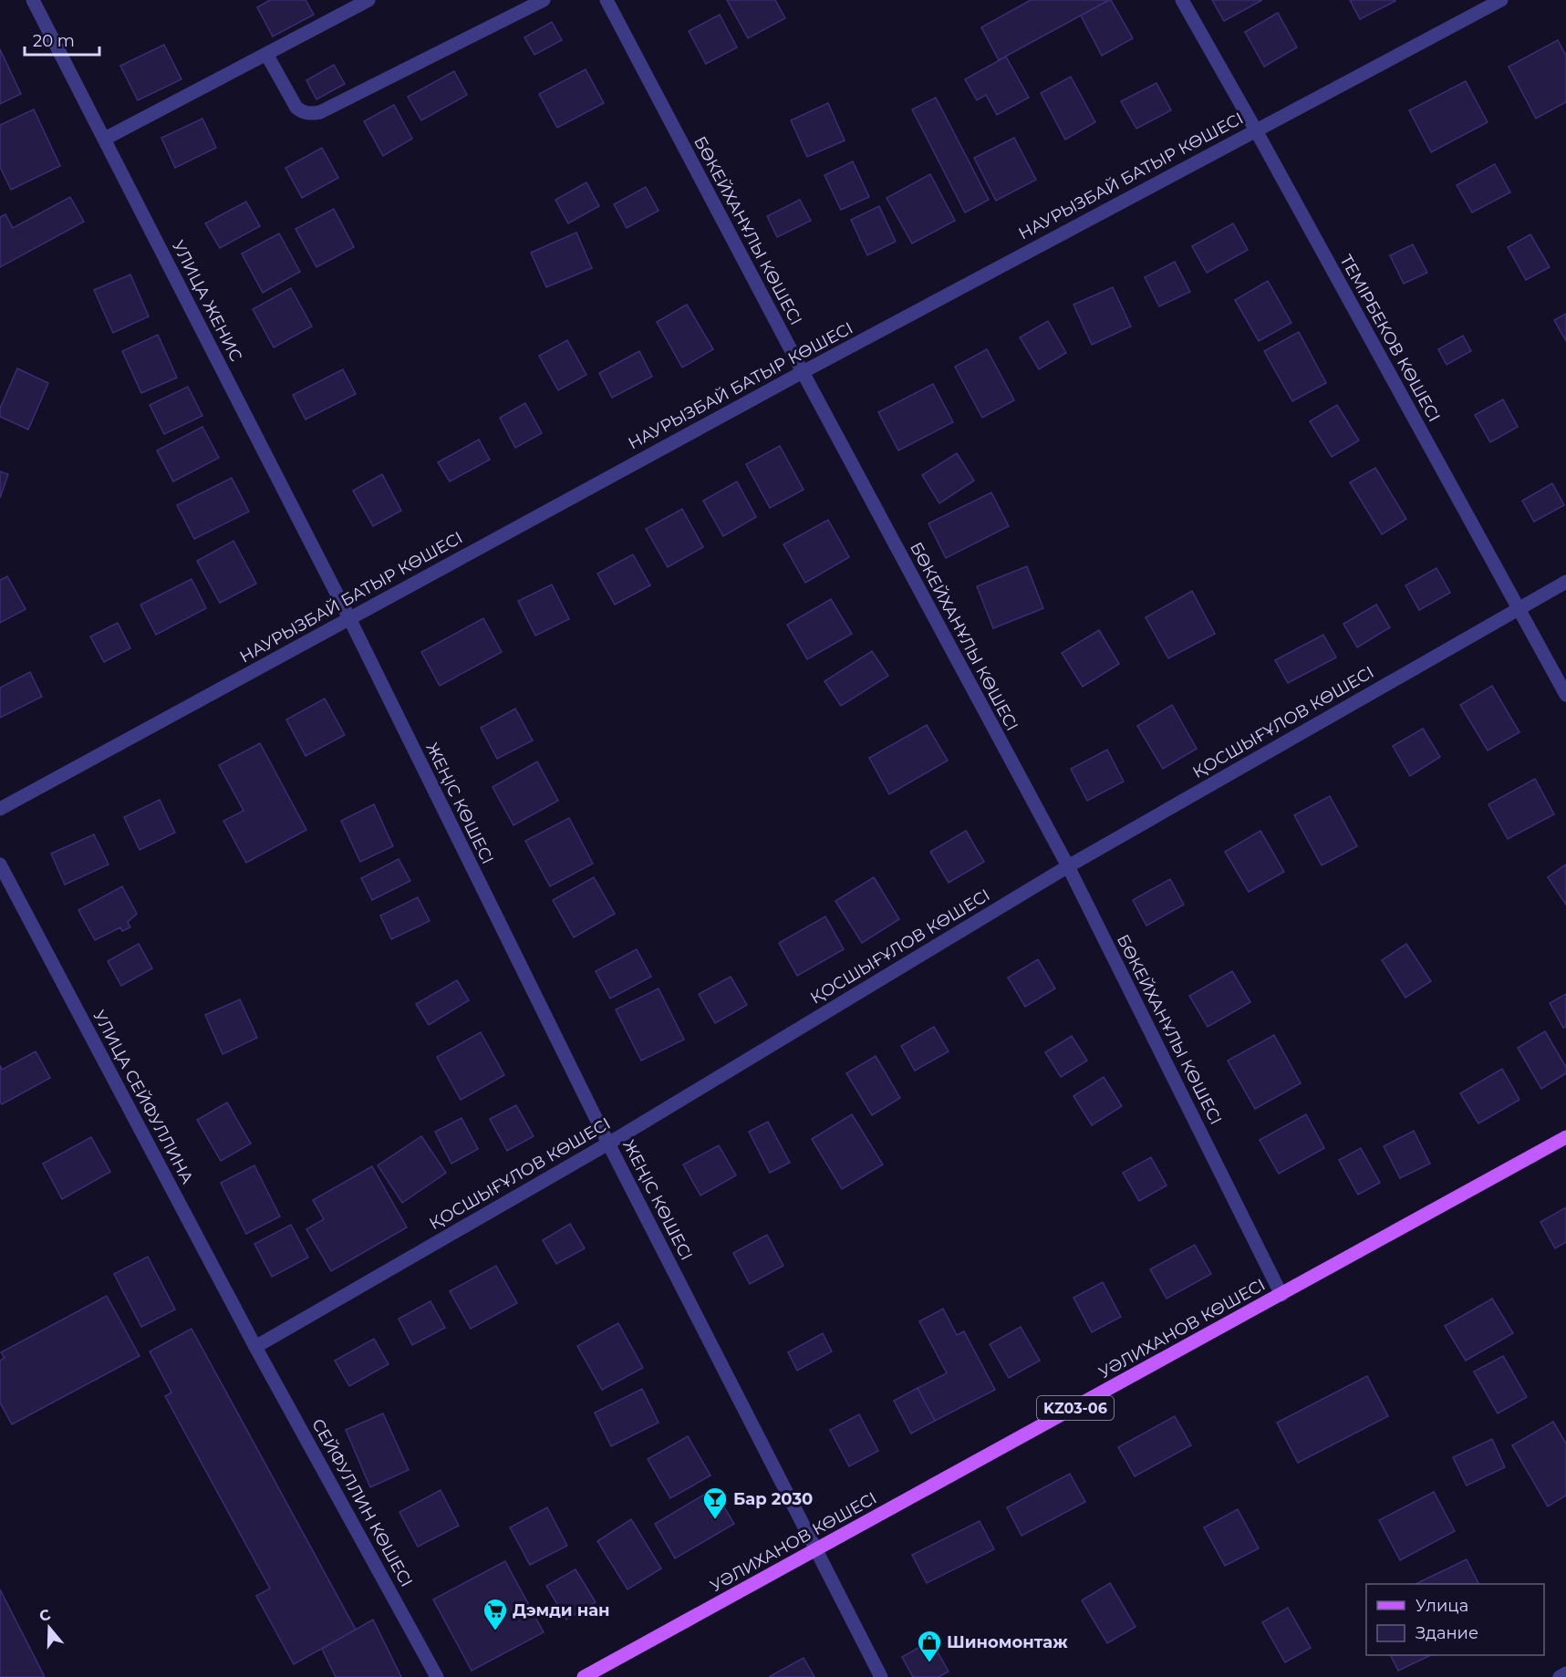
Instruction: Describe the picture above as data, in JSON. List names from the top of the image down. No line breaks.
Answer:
{"streets":{"main road":["УӘЛИХАНОВ КӨШЕСІ","KZ03-06"],"street":["НАУРЫЗБАЙ БАТЫР КӨШЕСІ","БӨКЕЙХАНҰЛЫ КӨШЕСІ","УЛИЦА ЖЕНИС","ТЕМІРБЕКОВ КӨШЕСІ","ҚОСШЫҒҰЛОВ КӨШЕСІ","ЖЕҢІС КӨШЕСІ","УЛИЦА СЕЙФУЛЛИНА","СЕЙФУЛЛИН КӨШЕСІ"]},"crossings":[["НАУРЫЗБАЙ БАТЫР КӨШЕСІ","БӨКЕЙХАНҰЛЫ КӨШЕСІ"],["НАУРЫЗБАЙ БАТЫР КӨШЕСІ","УЛИЦА ЖЕНИС"],["НАУРЫЗБАЙ БАТЫР КӨШЕСІ","ТЕМІРБЕКОВ КӨШЕСІ"],["НАУРЫЗБАЙ БАТЫР КӨШЕСІ","ЖЕҢІС КӨШЕСІ"],["БӨКЕЙХАНҰЛЫ КӨШЕСІ","ҚОСШЫҒҰЛОВ КӨШЕСІ"],["БӨКЕЙХАНҰЛЫ КӨШЕСІ","УӘЛИХАНОВ КӨШЕСІ"],["УЛИЦА ЖЕНИС","ЖЕҢІС КӨШЕСІ"],["ТЕМІРБЕКОВ КӨШЕСІ","ҚОСШЫҒҰЛОВ КӨШЕСІ"],["ҚОСШЫҒҰЛОВ КӨШЕСІ","ЖЕҢІС КӨШЕСІ"],["ҚОСШЫҒҰЛОВ КӨШЕСІ","УЛИЦА СЕЙФУЛЛИНА"],["ҚОСШЫҒҰЛОВ КӨШЕСІ","СЕЙФУЛЛИН КӨШЕСІ"],["ЖЕҢІС КӨШЕСІ","УӘЛИХАНОВ КӨШЕСІ"],["УЛИЦА СЕЙФУЛЛИНА","СЕЙФУЛЛИН КӨШЕСІ"]],"places":{"bar":["Бар 2030"],"supermarket":["Дэмди нан"],"shop":["Шиномонтаж"]},"legend":["Улица","Здание"],"scale_bar":"20 m","north":"top"}
